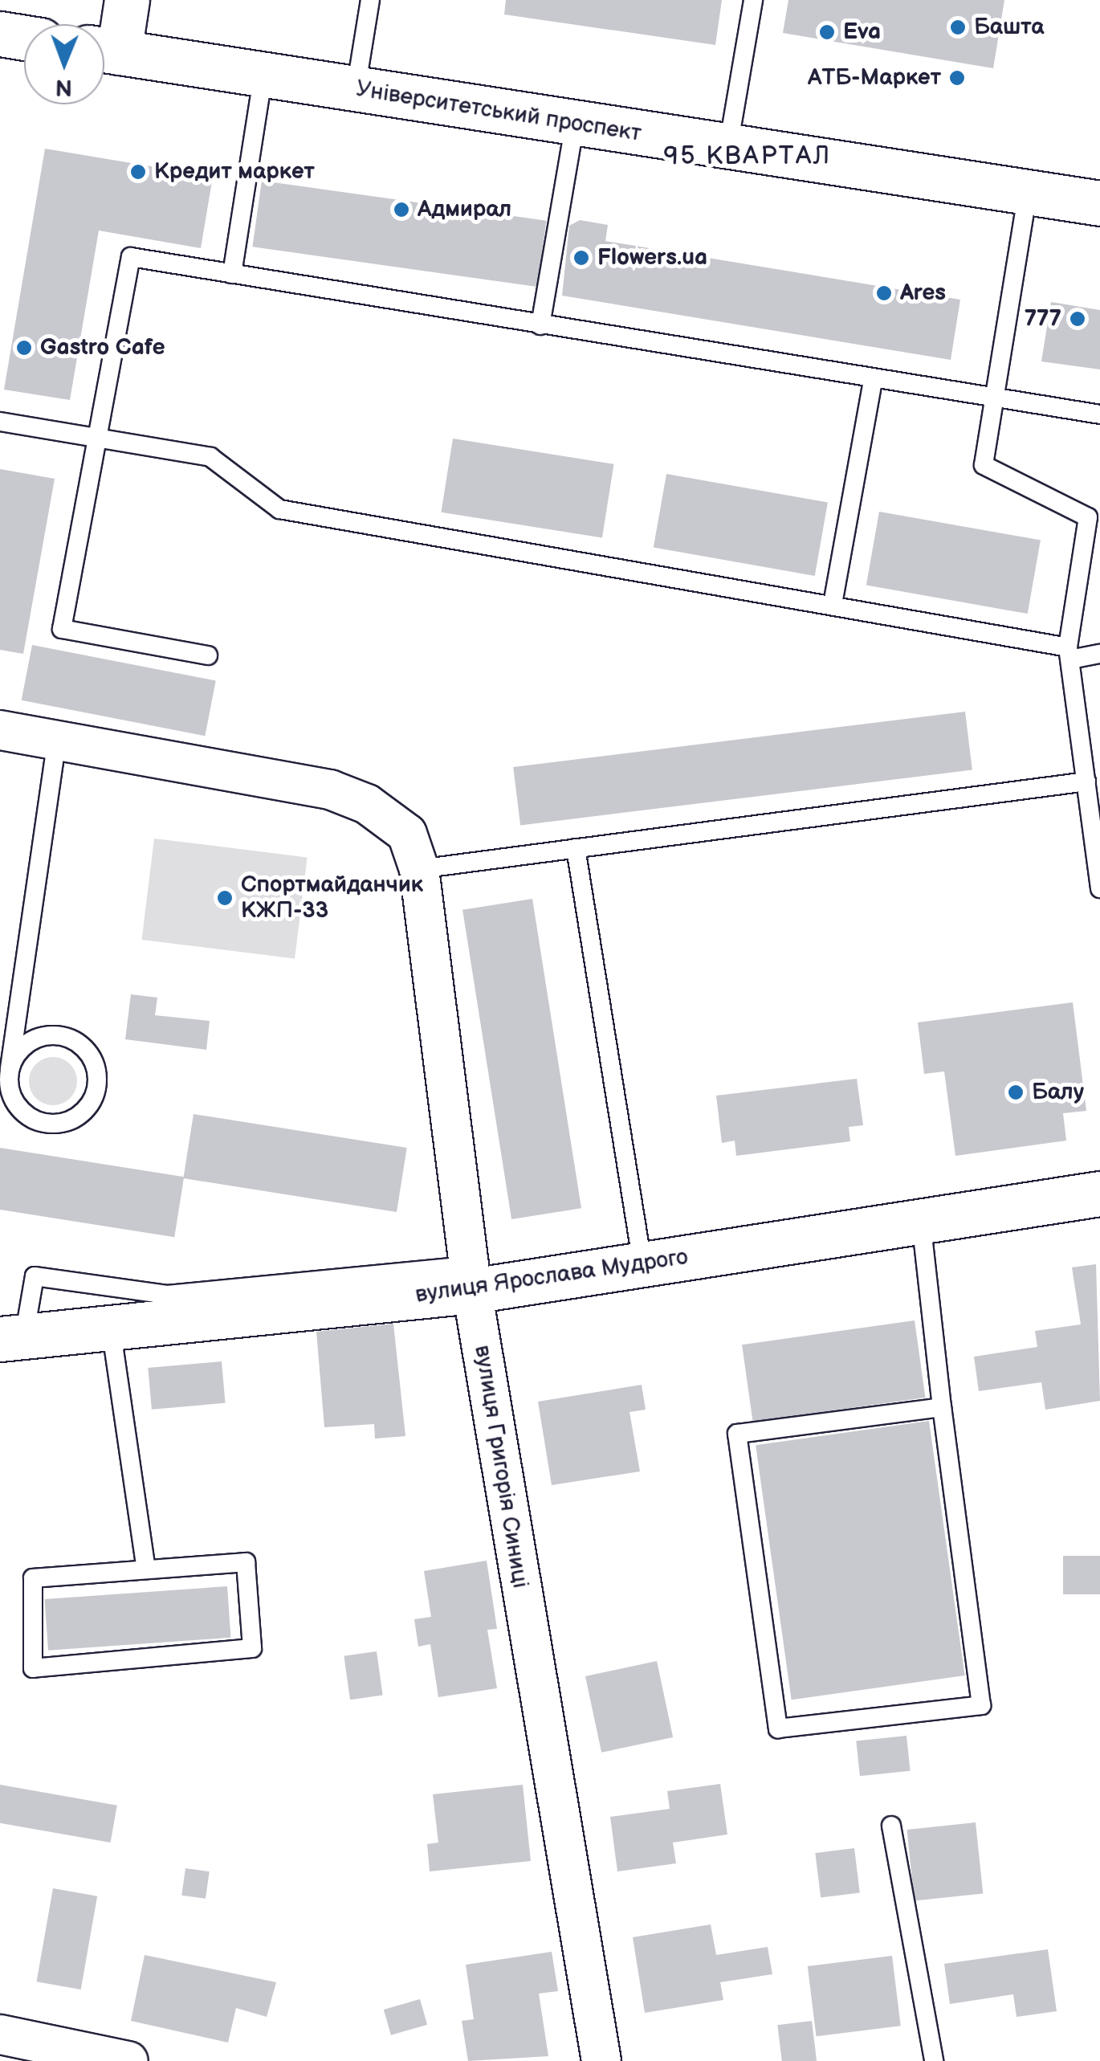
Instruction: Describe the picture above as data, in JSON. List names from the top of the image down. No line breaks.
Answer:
{"streets":{"street":["Університетський проспект","вулиця Ярослава Мудрого","вулиця Григорія Синиці"]},"crossings":[["вулиця Ярослава Мудрого","вулиця Григорія Синиці"]],"districts":["95 КВАРТАЛ"],"places":["Башта","Eva","АТБ-Маркет","Кредит маркет","Адмирал","Flowers.ua","Ares","777","Gastro Cafe","Спортмайданчик КЖП-33","Балу"],"north":"bottom"}
